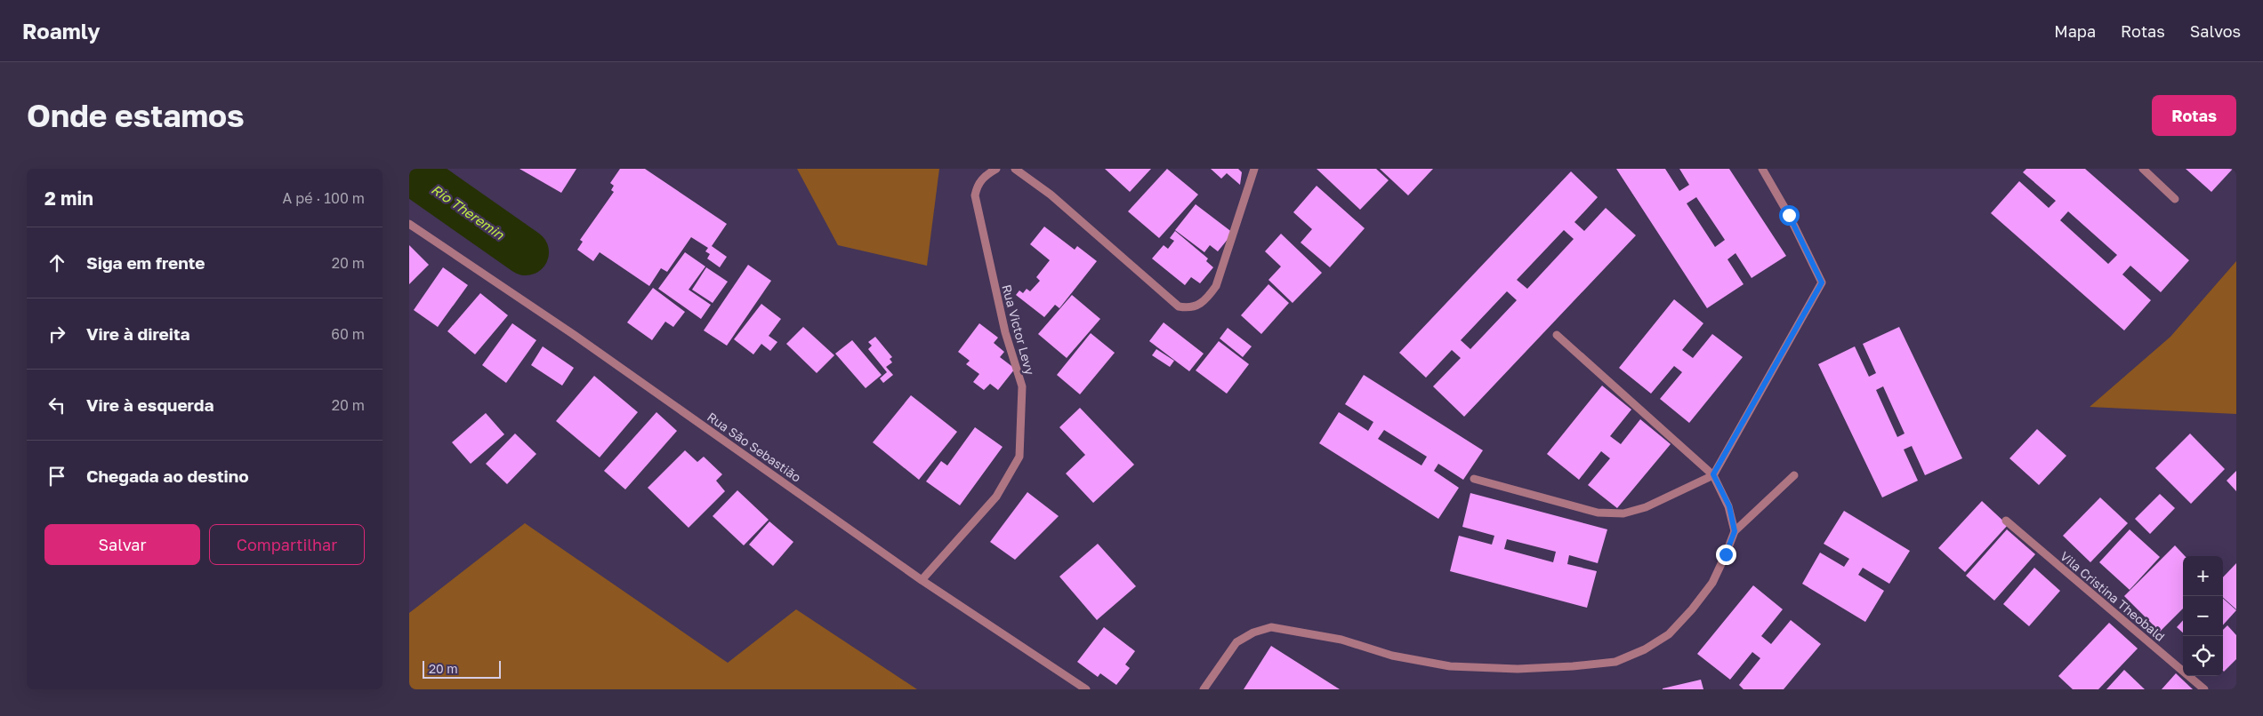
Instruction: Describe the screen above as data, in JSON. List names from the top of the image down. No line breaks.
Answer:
{"streets":{"street":["Rua Victor Levy","Rua São Sebastião","Vila Cristina Theobald"]},"crossings":[["Rua Victor Levy","Rua São Sebastião"]],"water":["Rio Theremin"],"scale_bar":"20 m","page":{"header":"Roamly","nav":["Mapa","Rotas","Salvos"],"buttons":["Rotas",["Salvar","Compartilhar"]],"title":"Onde estamos","heading":["2 min","A pé · 100 m"],"list":[["Siga em frente","20 m"],["Vire à direita","60 m"],["Vire à esquerda","20 m"],"Chegada ao destino"],"map_buttons":["+","−"],"scale":"20 m"}}
